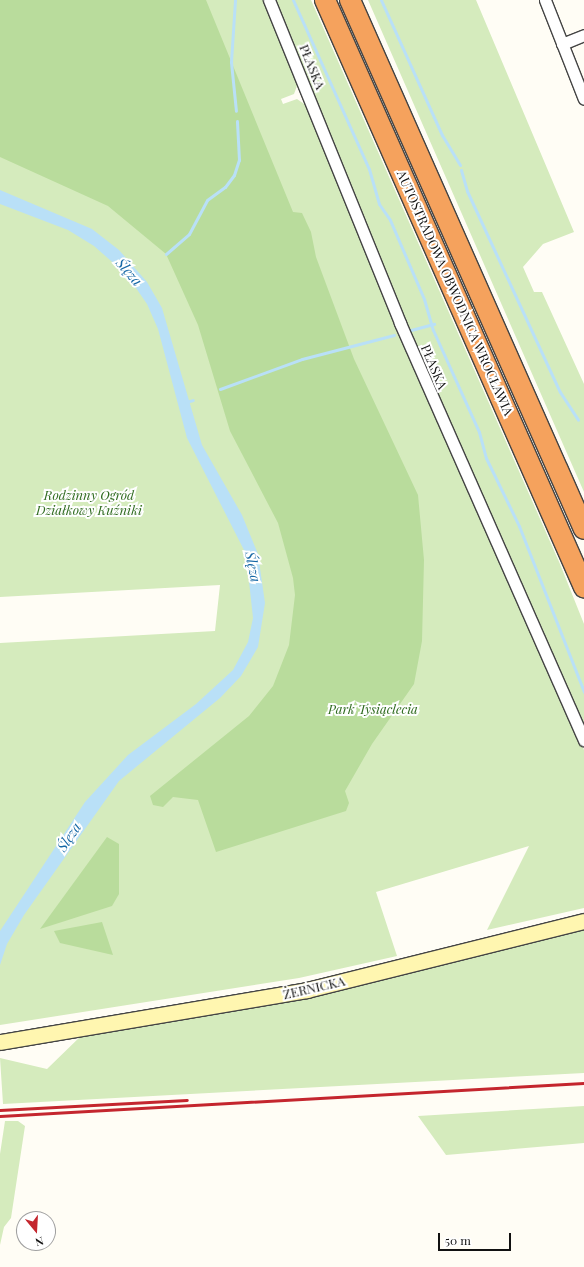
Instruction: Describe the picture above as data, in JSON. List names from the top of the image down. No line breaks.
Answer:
{"streets":{"highway":["AUTOSTRADOWA OBWODNICA WROCŁAWIA"],"street":["PŁASKA","ŻERNICKA"]},"water":["Ślęza"],"parks":["Rodzinny Ogród Działkowy Kuźniki","Park Tysiąclecia"],"scale_bar":"50 m","north":"bottom"}
